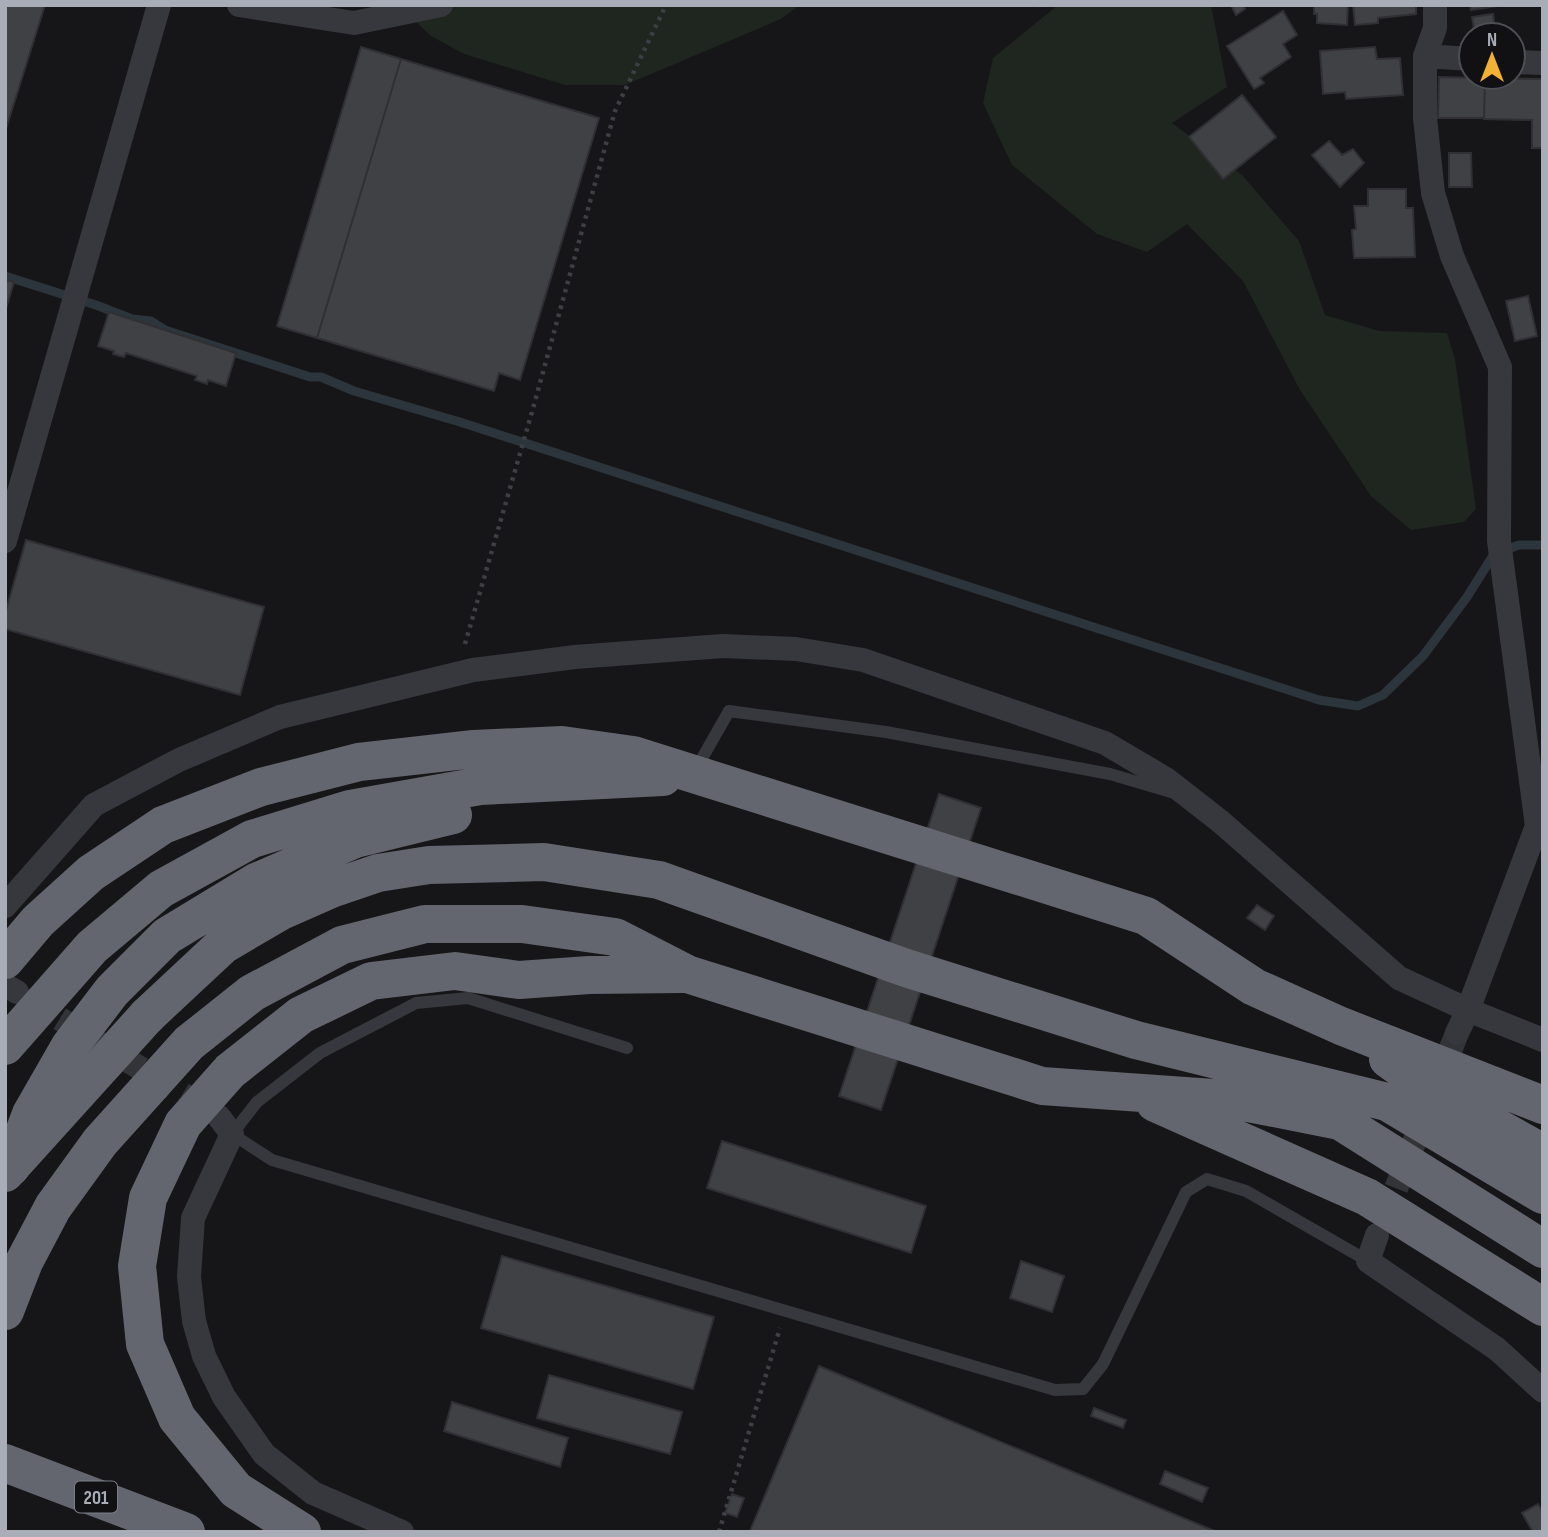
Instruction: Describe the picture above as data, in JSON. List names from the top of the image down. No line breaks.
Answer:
{"streets":{"highway":["201"]},"north":"top"}
